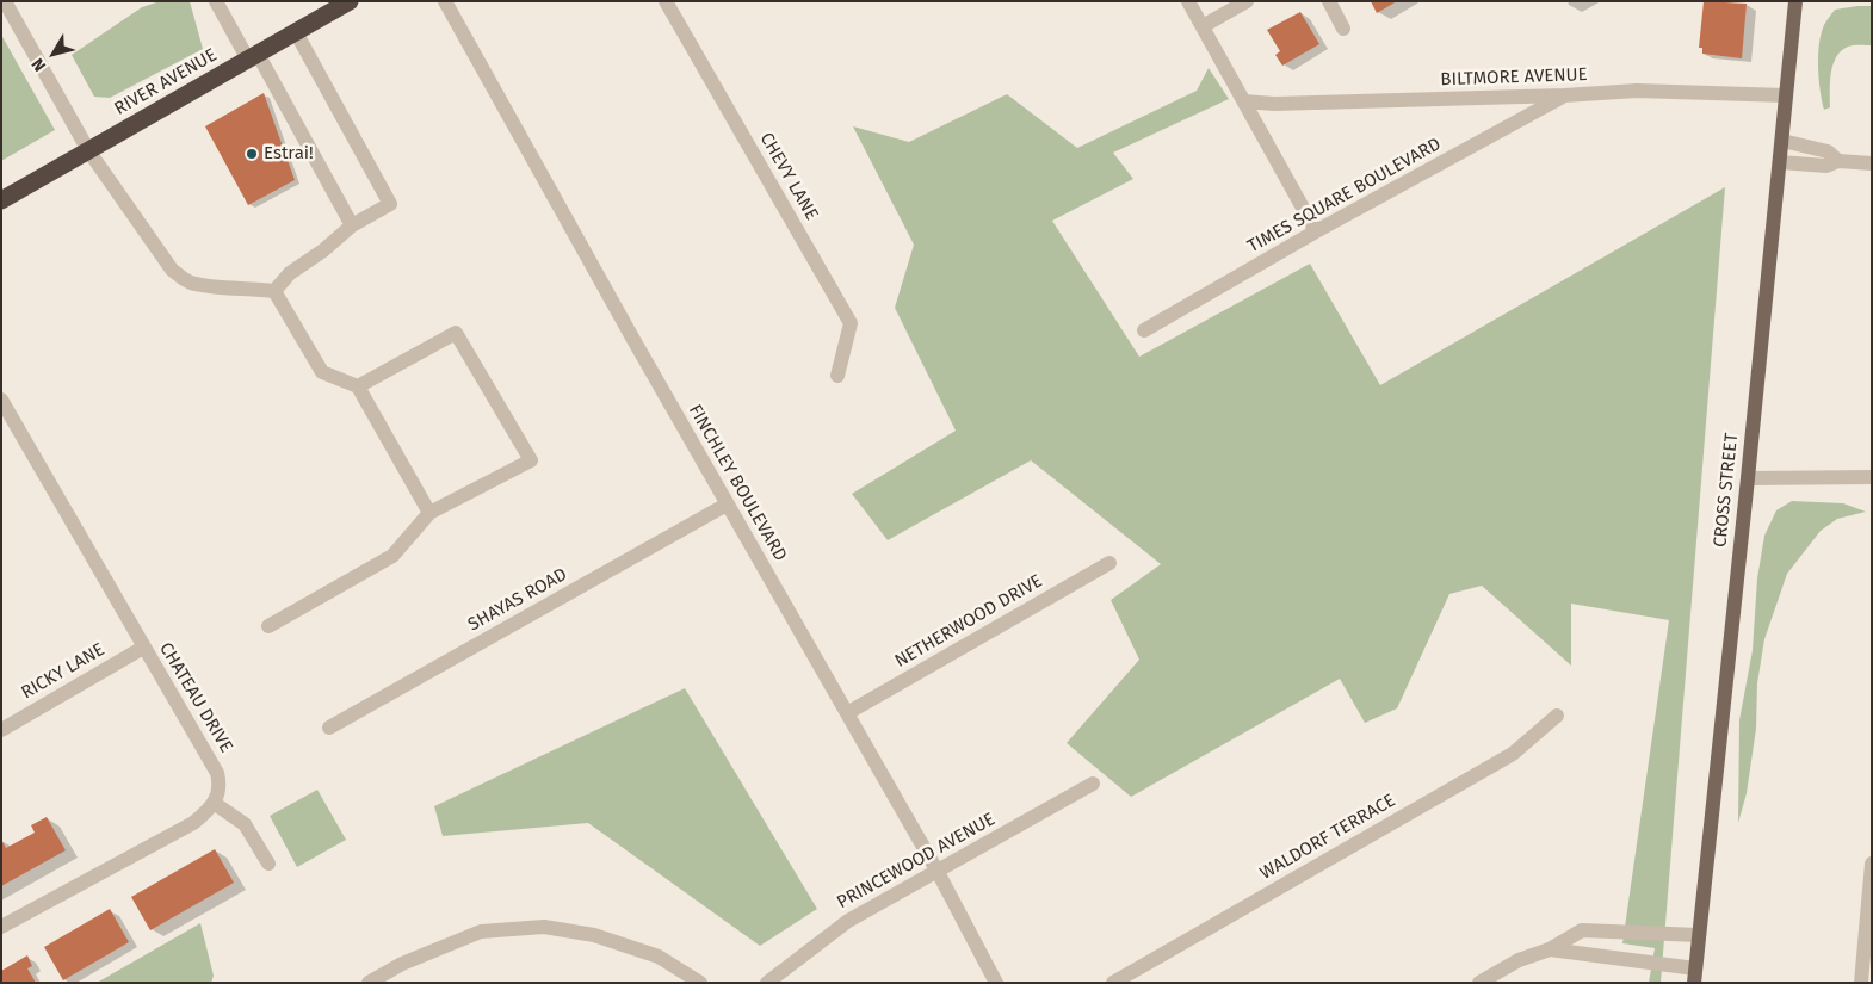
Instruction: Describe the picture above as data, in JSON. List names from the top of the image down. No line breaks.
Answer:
{"streets":{"highway":["RIVER AVENUE"],"main road":["CROSS STREET"],"street":["BILTMORE AVENUE","CHEVY LANE","TIMES SQUARE BOULEVARD","FINCHLEY BOULEVARD","SHAYAS ROAD","NETHERWOOD DRIVE","RICKY LANE","CHATEAU DRIVE","WALDORF TERRACE","PRINCEWOOD AVENUE"]},"crossings":[["BILTMORE AVENUE","TIMES SQUARE BOULEVARD"],["BILTMORE AVENUE","CROSS STREET"],["FINCHLEY BOULEVARD","SHAYAS ROAD"],["FINCHLEY BOULEVARD","NETHERWOOD DRIVE"],["FINCHLEY BOULEVARD","PRINCEWOOD AVENUE"],["RICKY LANE","CHATEAU DRIVE"]],"places":["Estrai!"],"north":"bottom left"}
